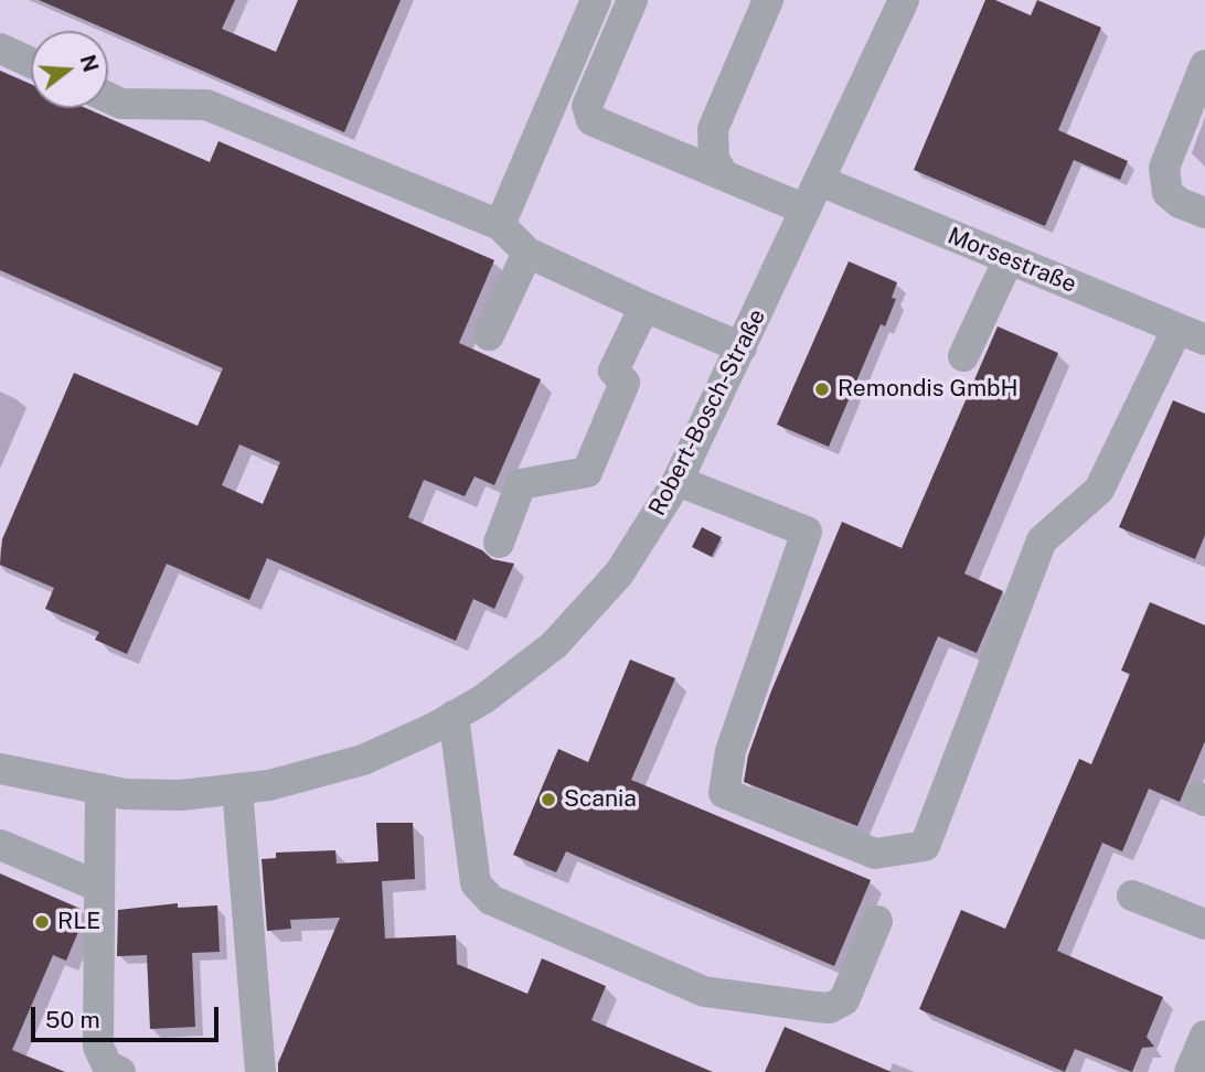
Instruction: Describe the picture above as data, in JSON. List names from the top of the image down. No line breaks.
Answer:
{"streets":{"street":["Morsestraße","Robert-Bosch-Straße"]},"crossings":[["Morsestraße","Robert-Bosch-Straße"]],"places":["Remondis GmbH","Scania","RLE"],"scale_bar":"50 m","north":"right"}
